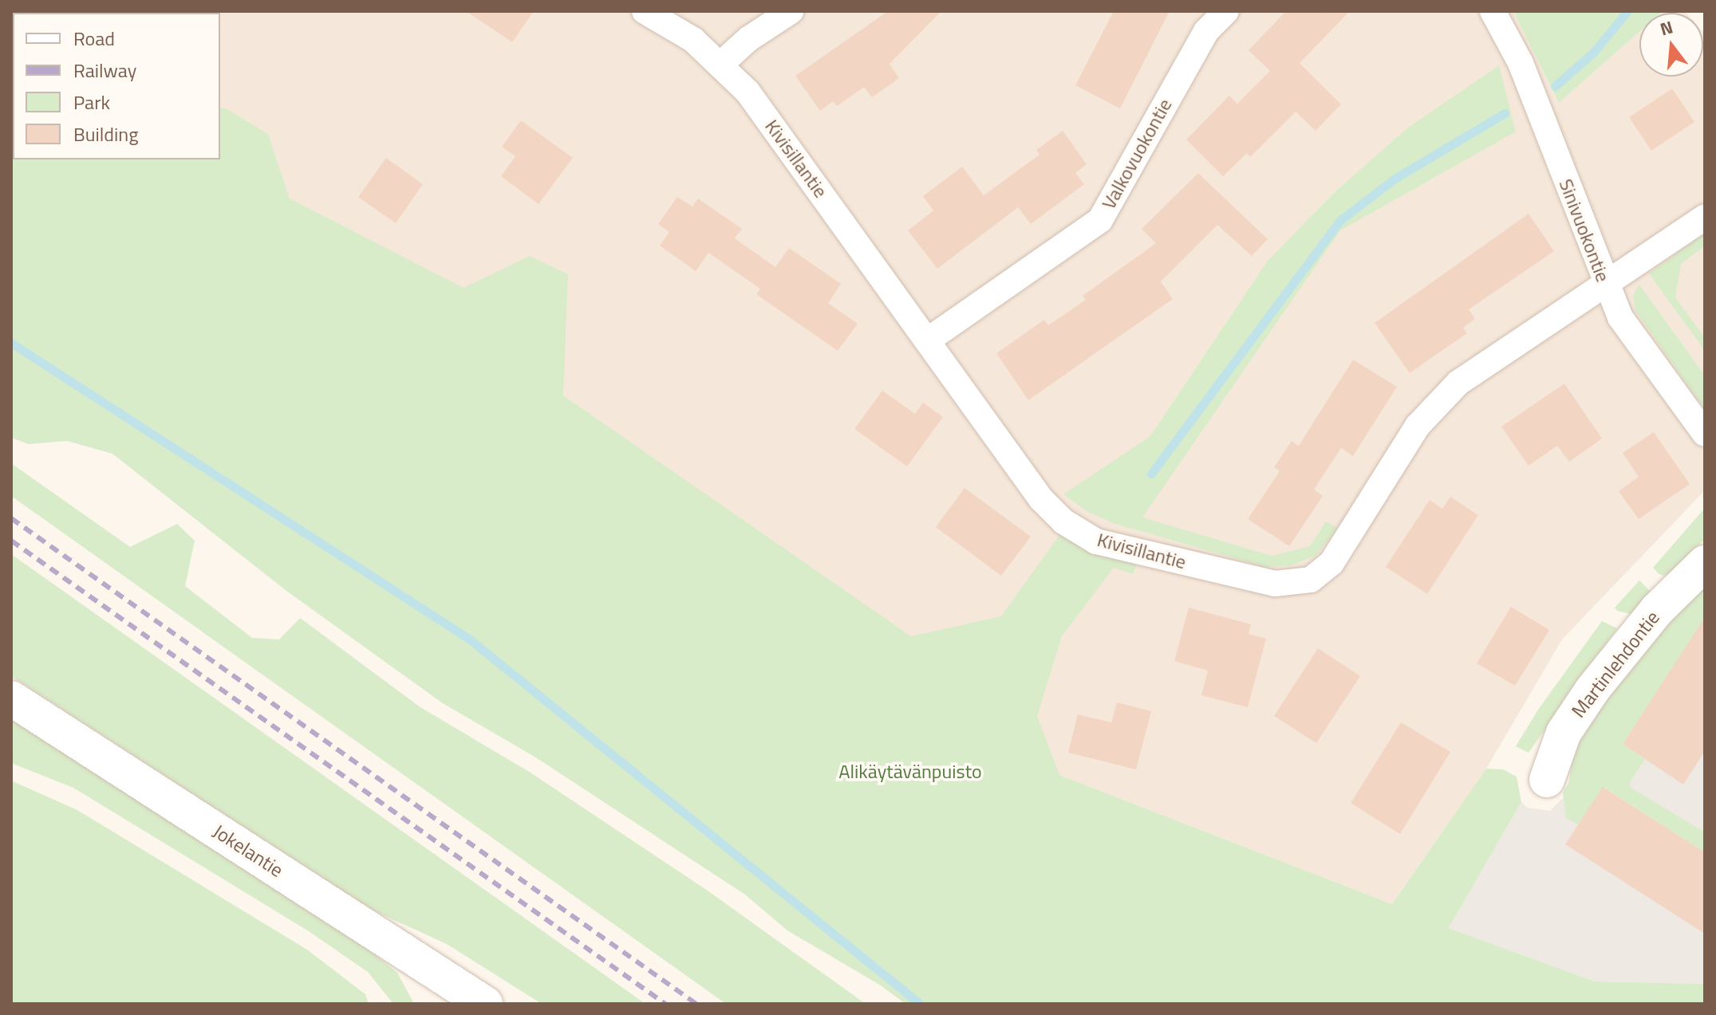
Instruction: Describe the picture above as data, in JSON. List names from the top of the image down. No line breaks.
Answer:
{"streets":{"main road":["Martinlehdontie","Jokelantie"],"street":["Valkovuokontie","Kivisillantie","Sinivuokontie"]},"crossings":[["Valkovuokontie","Kivisillantie"],["Kivisillantie","Sinivuokontie"]],"parks":["Alikäytävänpuisto"],"legend":["Road","Railway","Park","Building"],"north":"top"}
